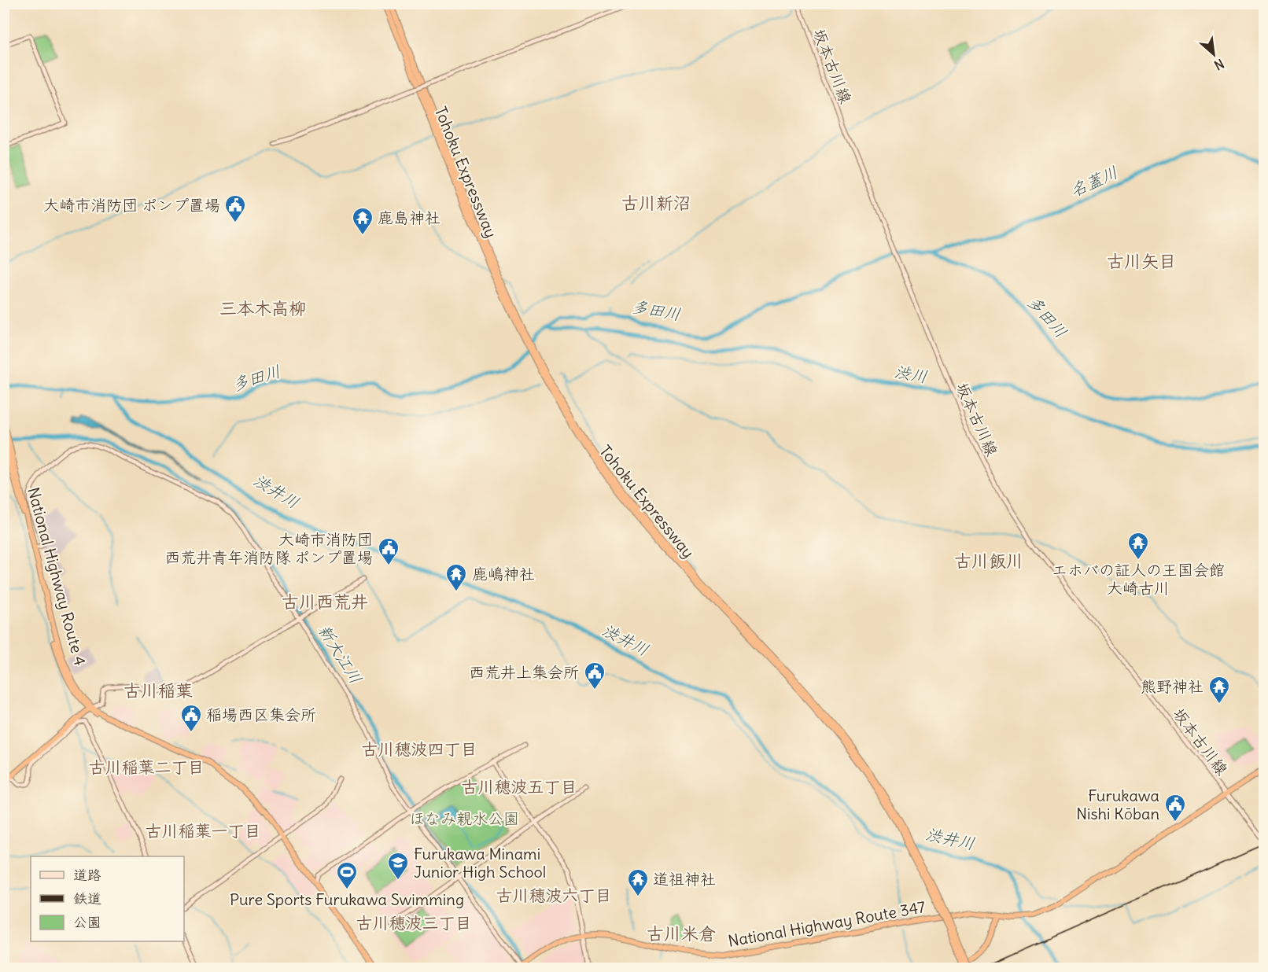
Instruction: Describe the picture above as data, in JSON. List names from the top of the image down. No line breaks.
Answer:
{"streets":{"highway":["Tohoku Expressway","National Highway Route 4","National Highway Route 347"],"street":["坂本古川線"]},"crossings":[["坂本古川線","National Highway Route 347"]],"districts":["古川新沼","古川矢目","三本木高柳","古川飯川","古川西荒井","古川稲葉","古川穂波四丁目","古川稲葉二丁目","古川穂波五丁目","古川稲葉一丁目","古川穂波六丁目","古川穂波三丁目","古川米倉"],"water":["名蓋川","多田川","渋川","渋井川","新大江川"],"parks":["ほなみ親水公園"],"places":{"public building":["大崎市消防団 ポンプ置場","大崎市消防団 西荒井青年消防隊 ポンプ置場","西荒井上集会所","稲場西区集会所","Furukawa Nishi Kōban"],"temple":["鹿島神社","エホバの証人の王国会館 大崎古川","鹿嶋神社","熊野神社","道祖神社"],"school or university":["Furukawa Minami Junior High School"],"sports":["Pure Sports Furukawa Swimming"]},"legend":["道路","鉄道","公園"],"north":"bottom right"}
